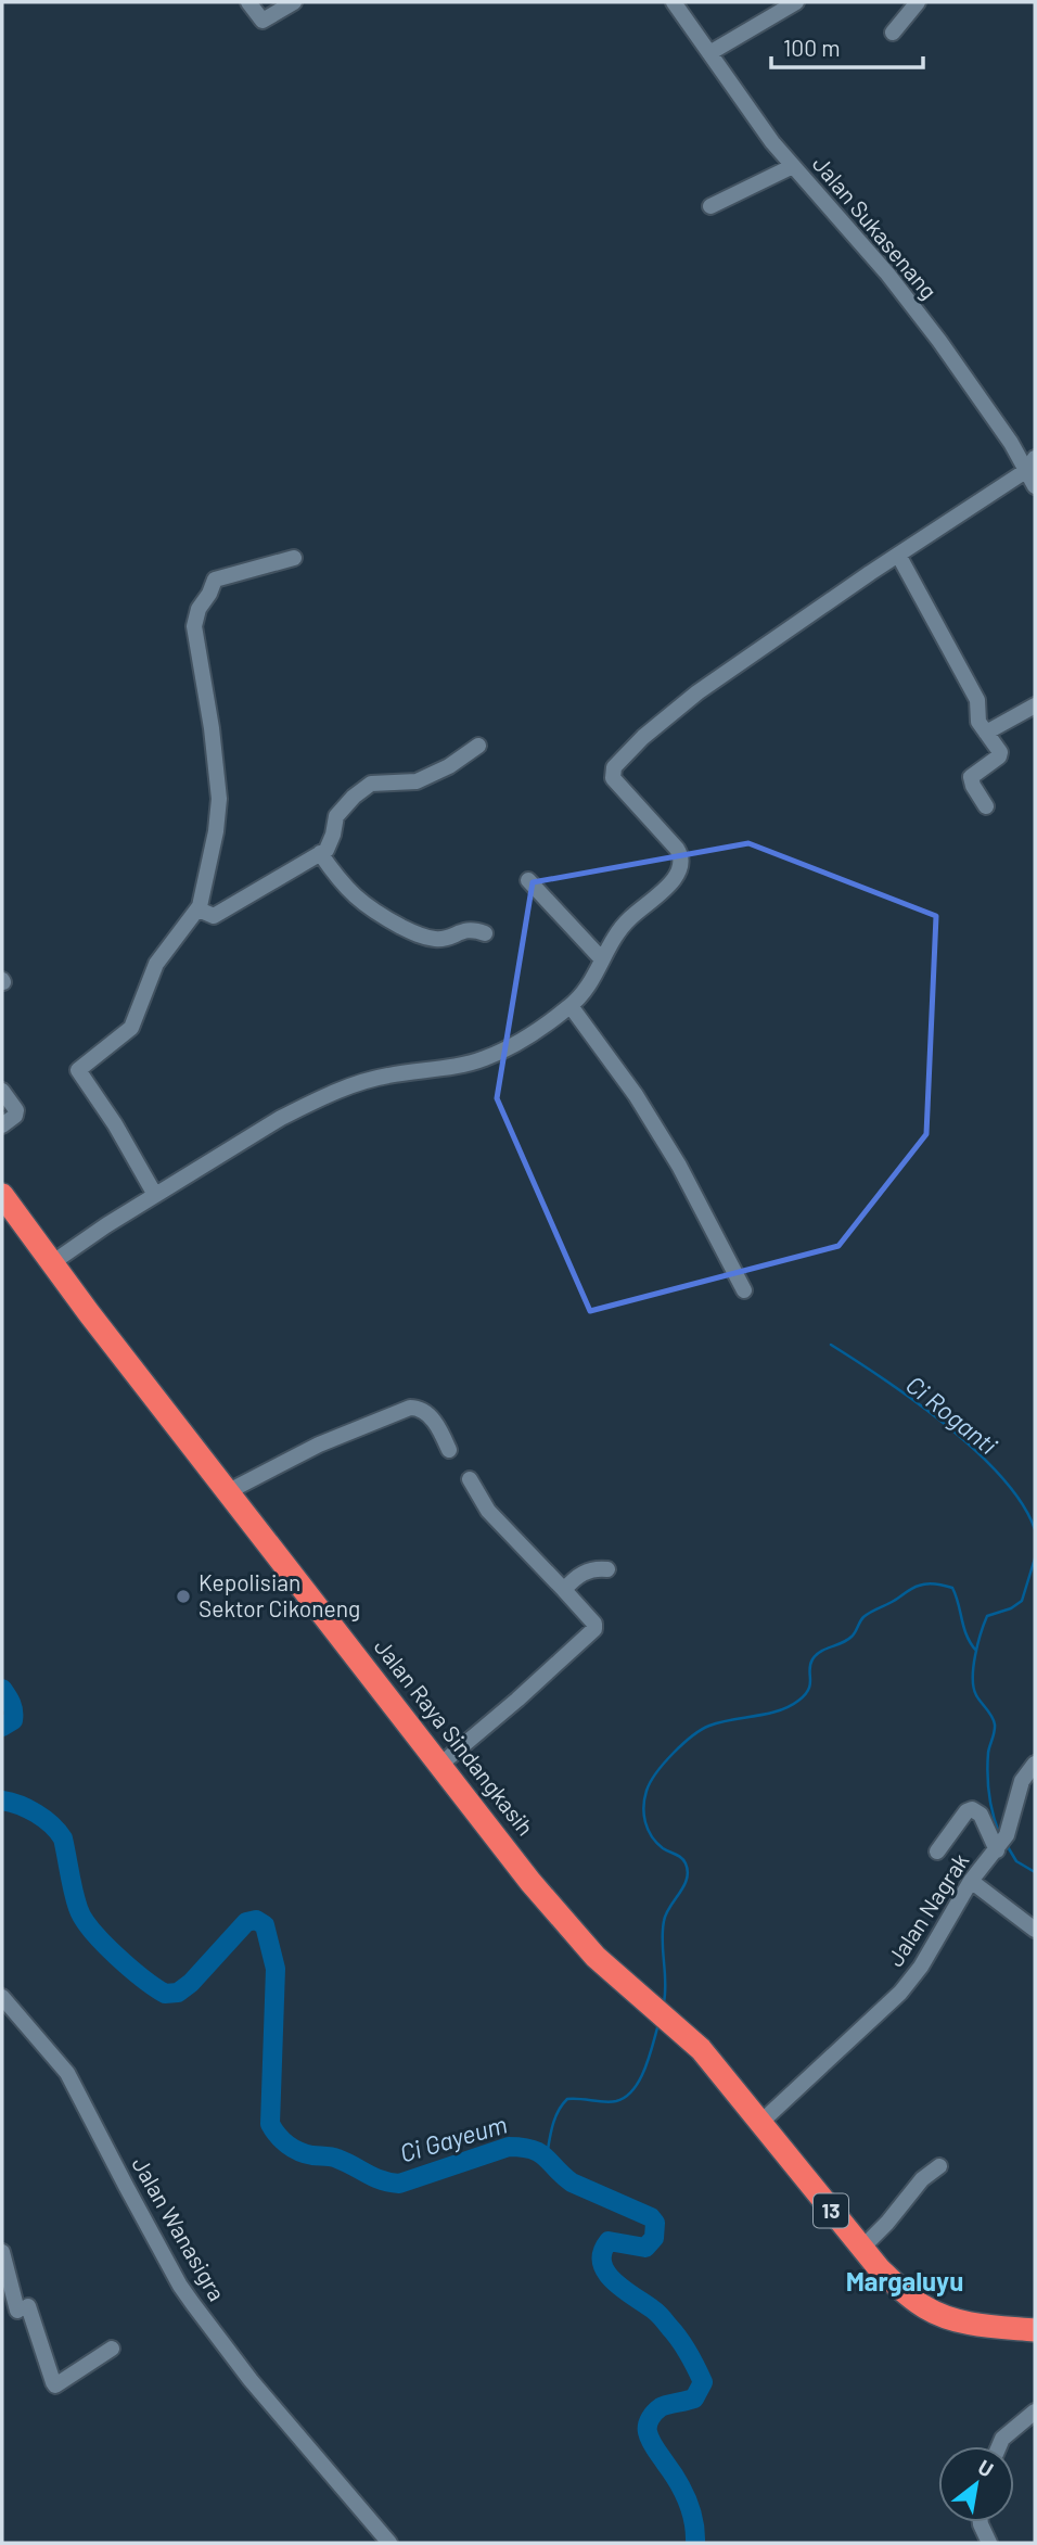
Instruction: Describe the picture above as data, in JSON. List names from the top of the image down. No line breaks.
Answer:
{"streets":{"highway":["Jalan Raya Sindangkasih","13"],"street":["Jalan Sukasenang","Jalan Nagrak","Jalan Wanasigra"]},"crossings":[["Jalan Raya Sindangkasih","Jalan Nagrak"],["Jalan Raya Sindangkasih","13"],["Jalan Nagrak","13"]],"districts":["Margaluyu"],"water":["Ci Roganti","Ci Gayeum"],"places":["Kepolisian Sektor Cikoneng"],"scale_bar":"100 m","north":"top right"}
